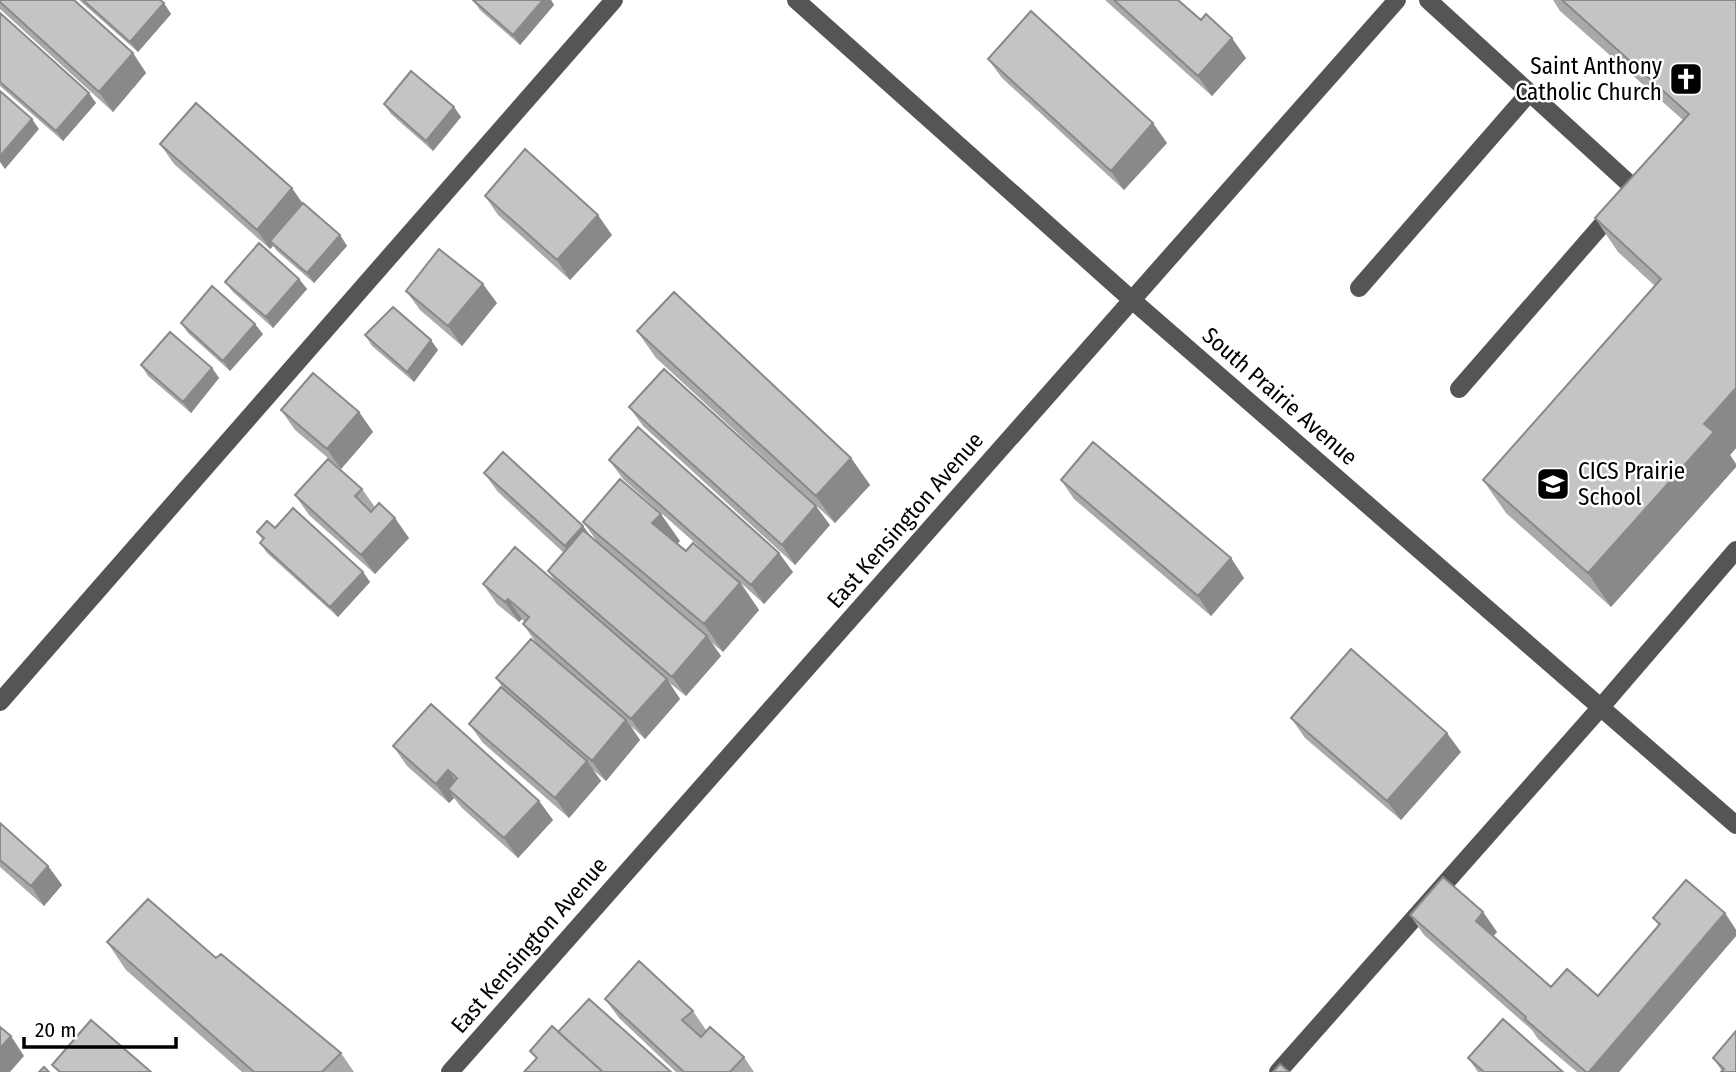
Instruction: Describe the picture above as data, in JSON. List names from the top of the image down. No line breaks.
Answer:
{"streets":{"street":["South Prairie Avenue","East Kensington Avenue"]},"crossings":[["South Prairie Avenue","East Kensington Avenue"]],"places":{"church":["Saint Anthony Catholic Church"],"school or university":["CICS Prairie School"]},"scale_bar":"20 m"}
